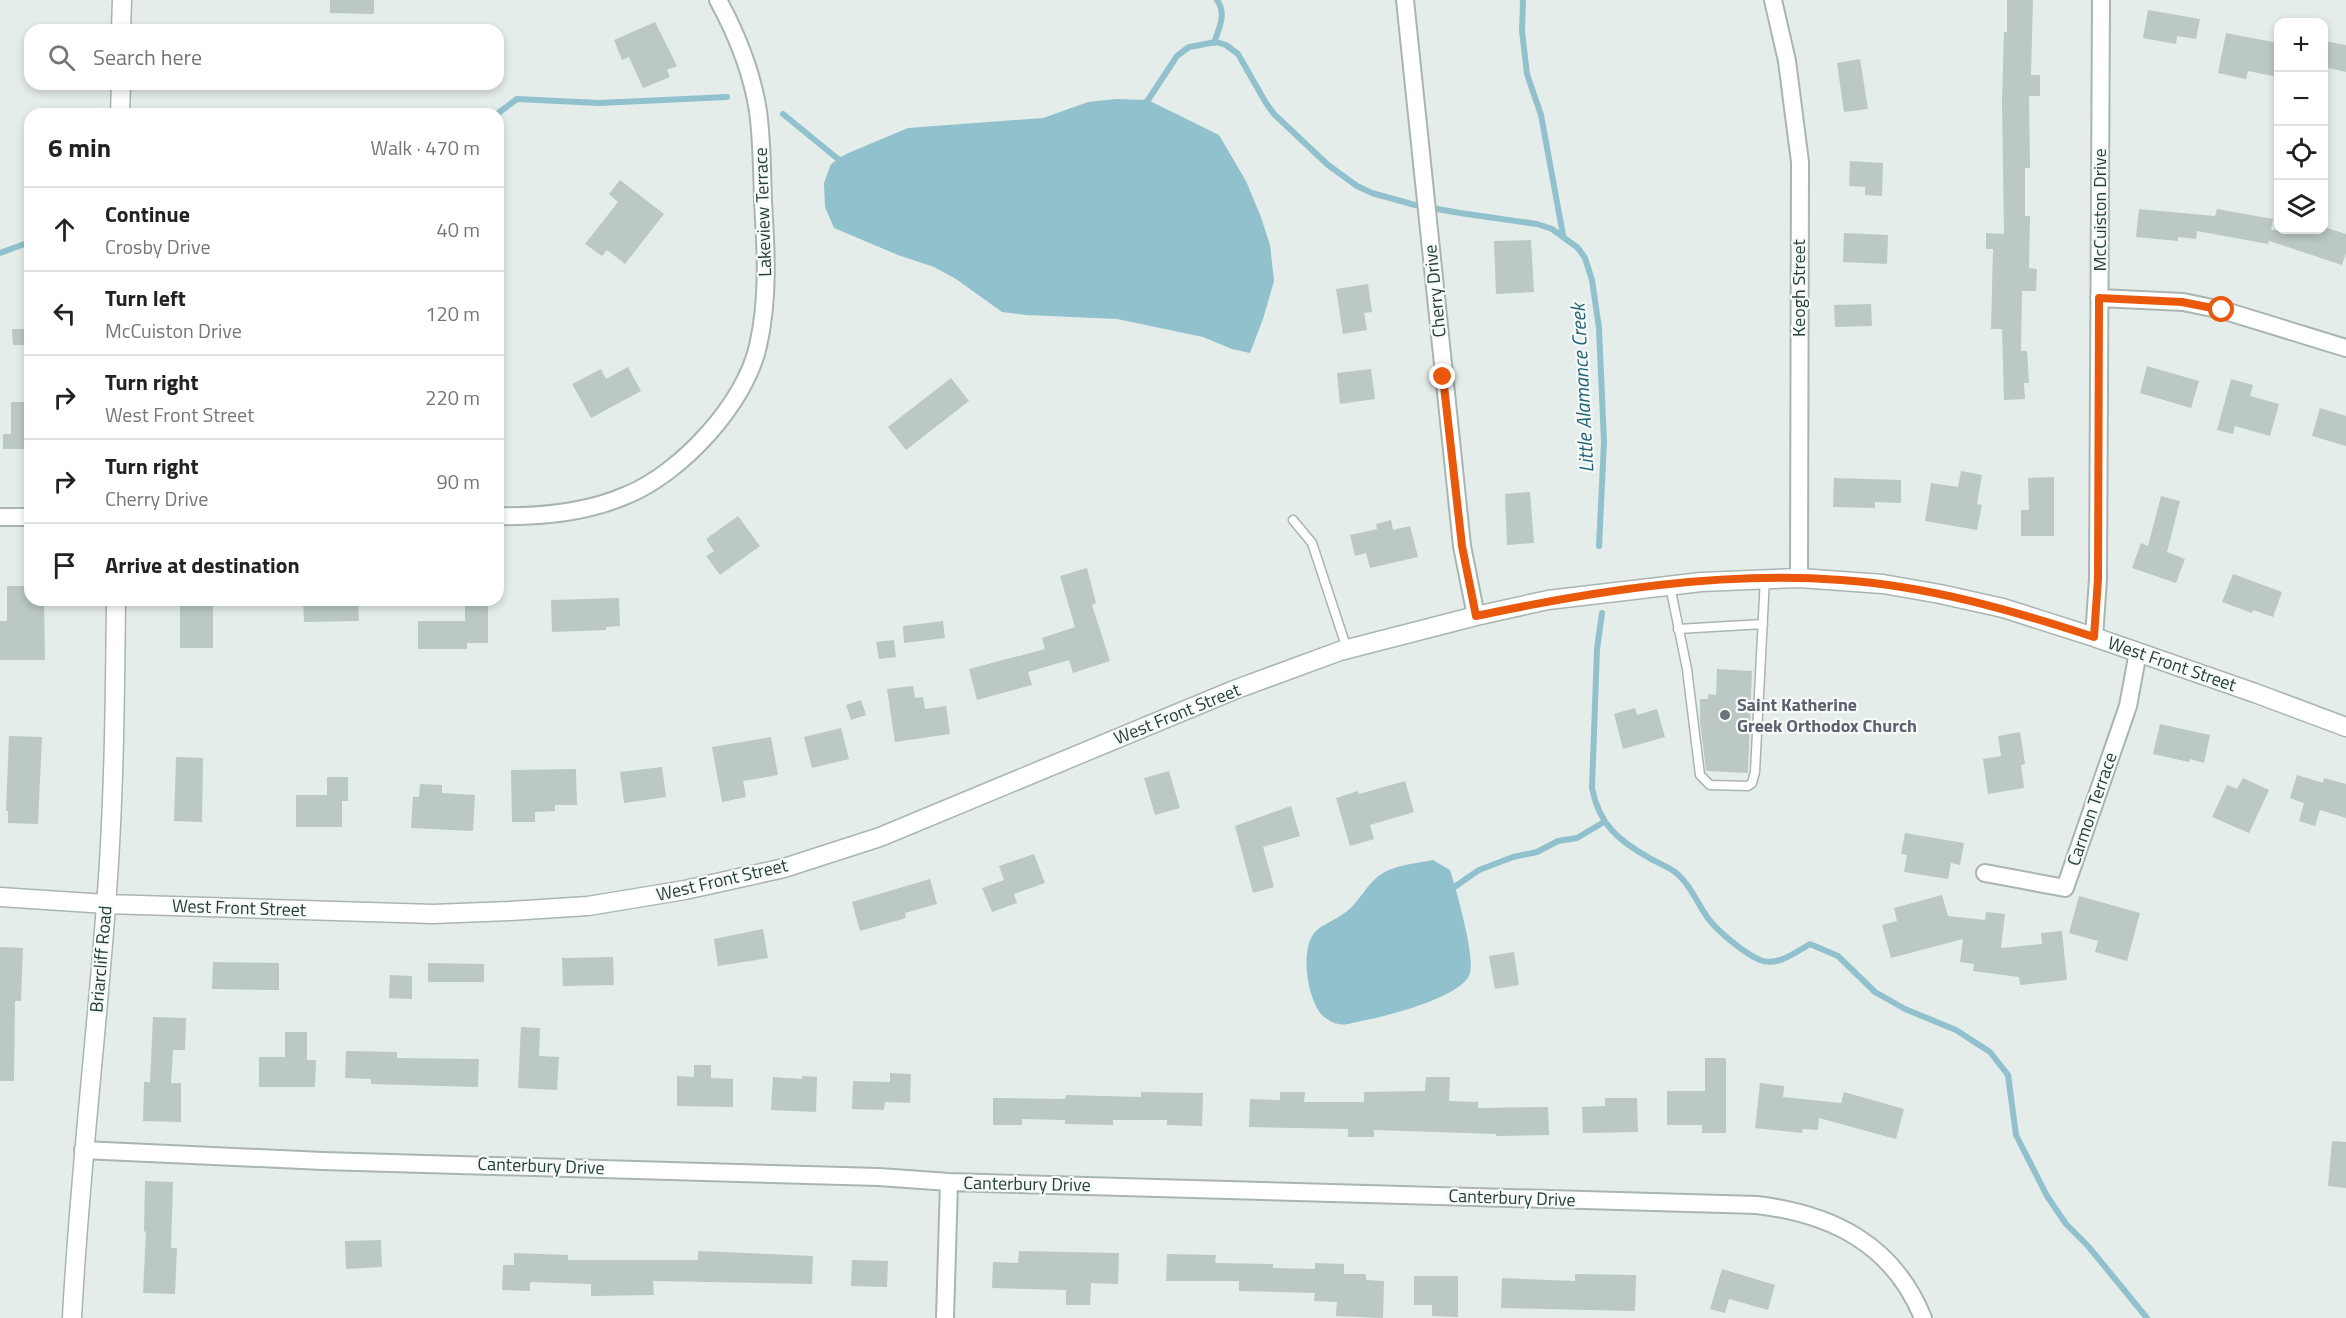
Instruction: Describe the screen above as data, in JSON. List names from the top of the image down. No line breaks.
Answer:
{"streets":{"street":["McCuiston Drive","Lakeview Terrace","Keogh Street","Cherry Drive","West Front Street","Carmon Terrace","Briarcliff Road","Canterbury Drive"]},"crossings":[["McCuiston Drive","West Front Street"],["Keogh Street","West Front Street"],["Cherry Drive","West Front Street"],["West Front Street","Carmon Terrace"],["West Front Street","Briarcliff Road"],["Briarcliff Road","Canterbury Drive"]],"water":["Little Alamance Creek"],"places":["Saint Katherine Greek Orthodox Church"],"page":{"map_buttons":["+","−"],"search":"Search here","heading":["6 min","Walk · 470 m"],"list":[["Continue","Crosby Drive","40 m"],["Turn left","McCuiston Drive","120 m"],["Turn right","West Front Street","220 m"],["Turn right","Cherry Drive","90 m"],"Arrive at destination"]}}
